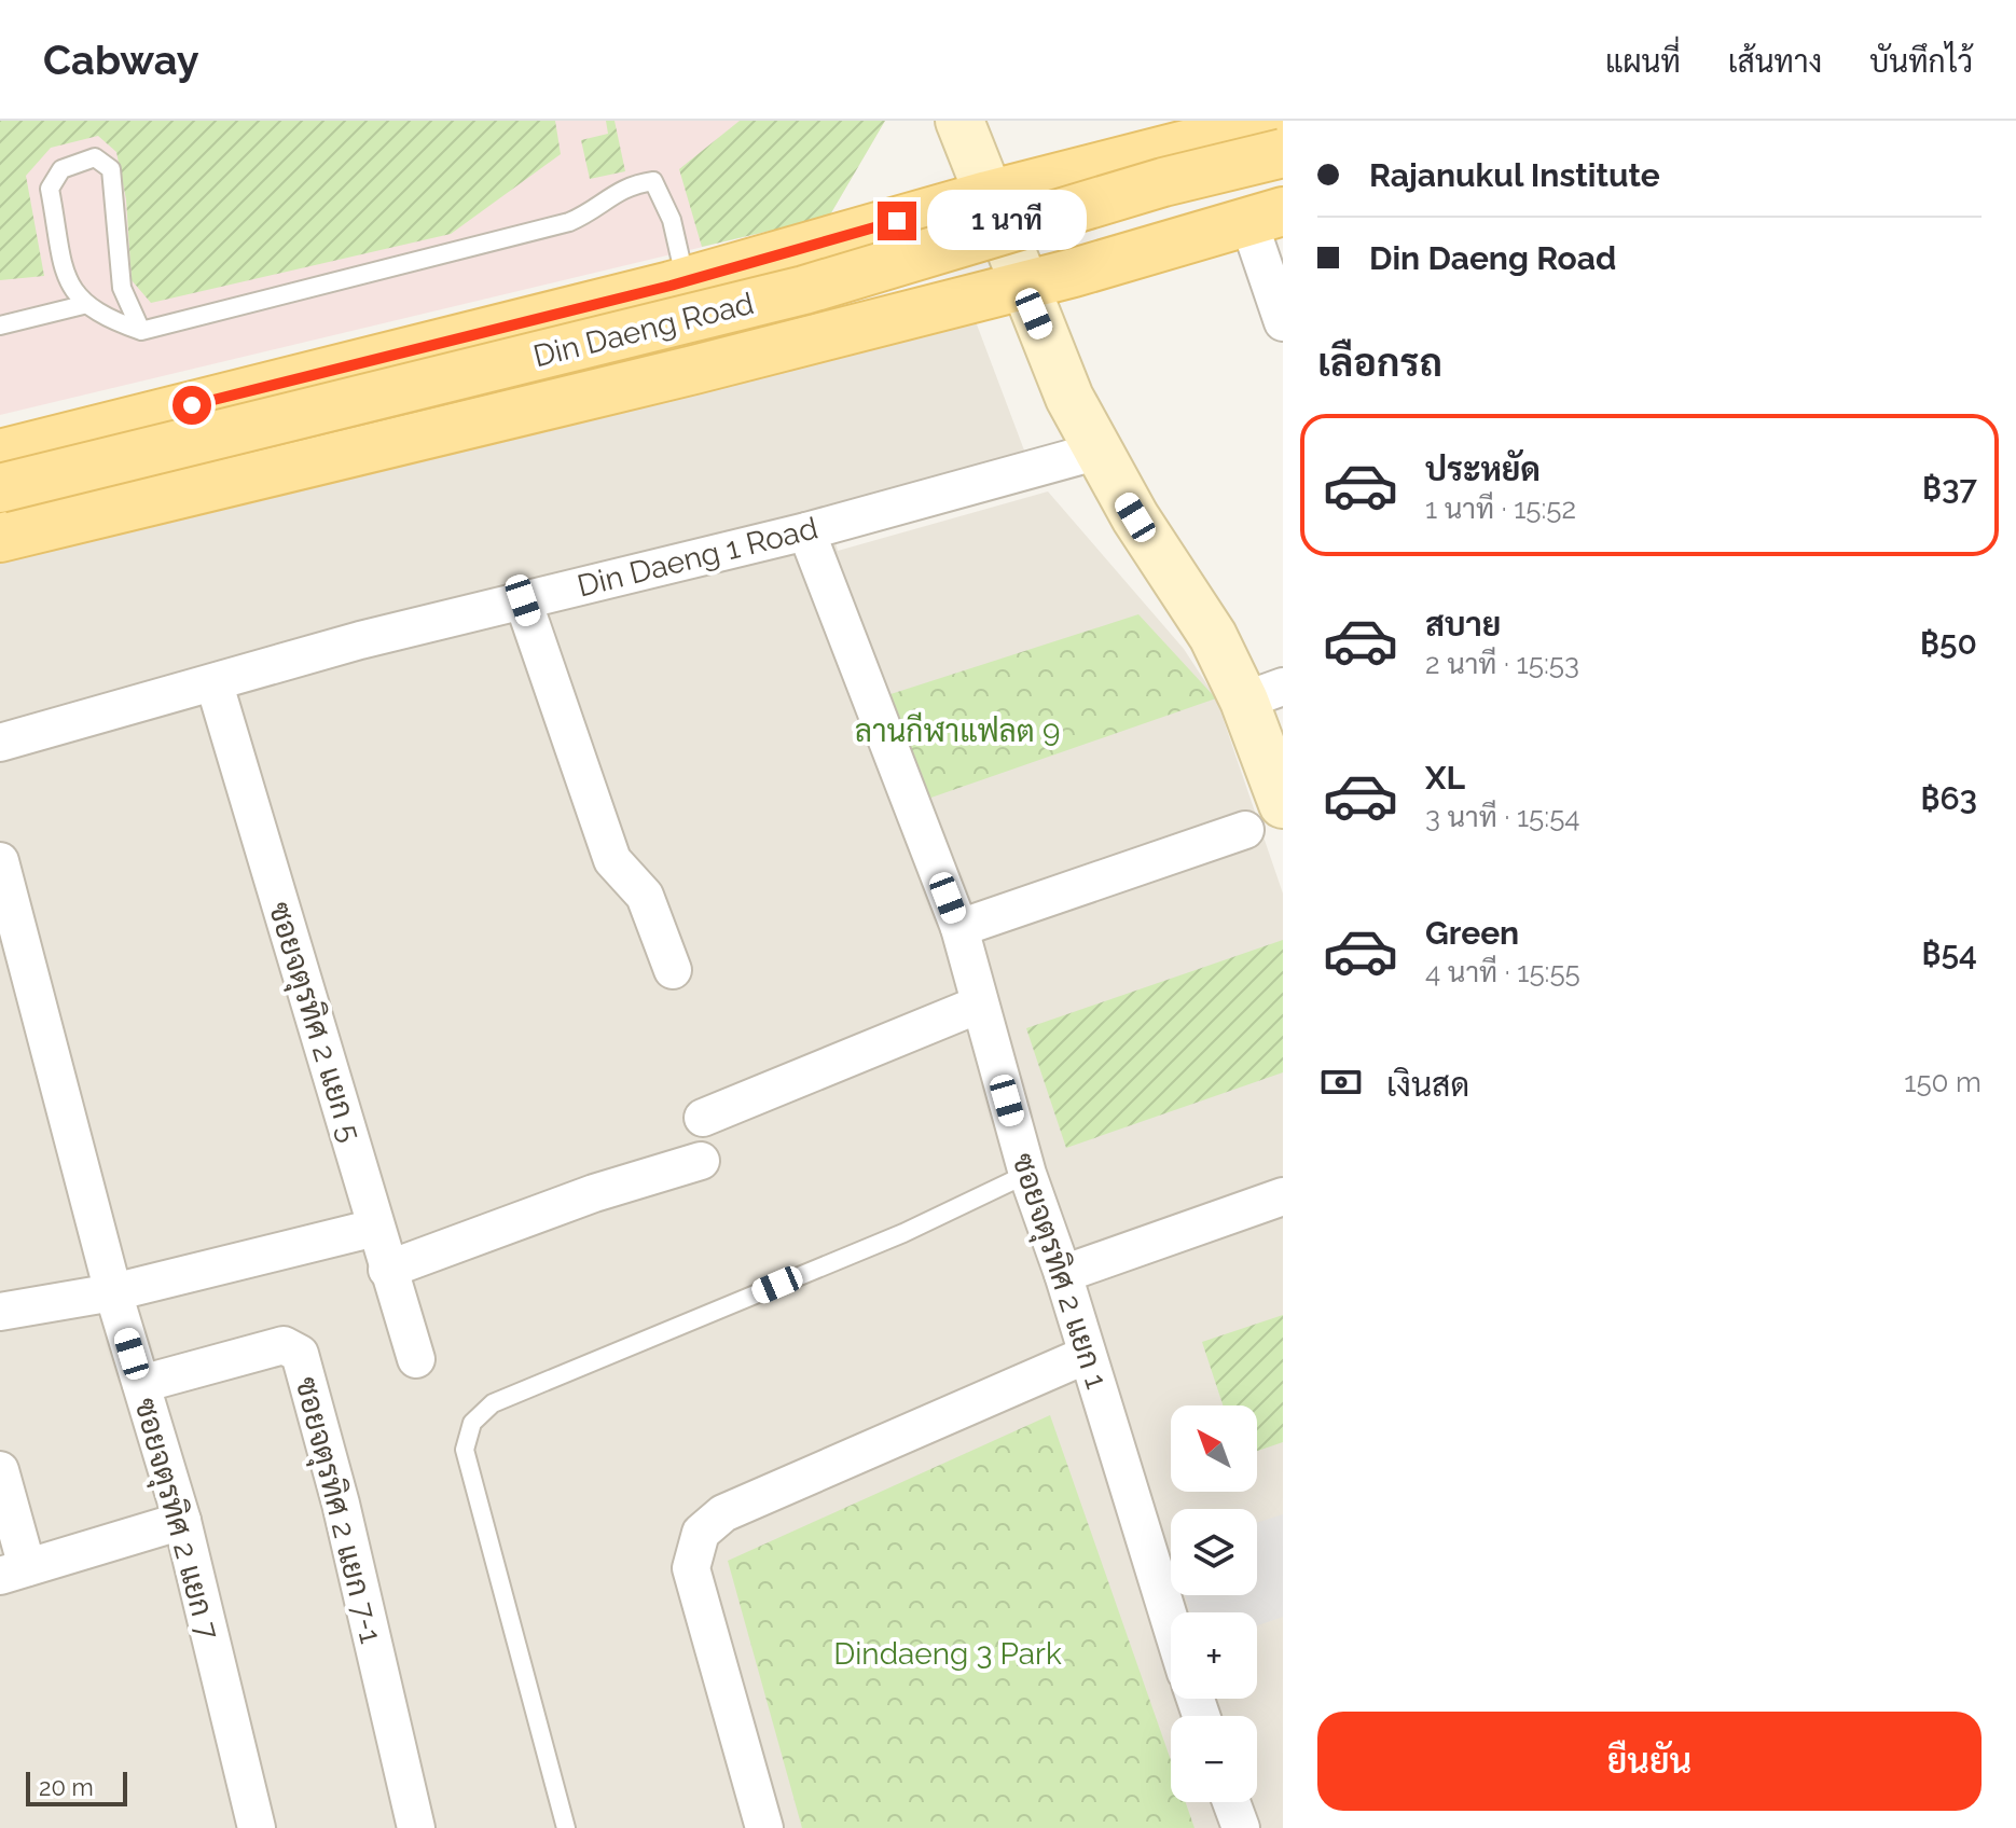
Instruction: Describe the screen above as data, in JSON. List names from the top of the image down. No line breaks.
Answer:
{"streets":{"main road":["Din Daeng Road"],"street":["Din Daeng 1 Road","ซอยจตุรทิศ 2 แยก 5","ซอยจตุรทิศ 2 แยก 1","ซอยจตุรทิศ 2 แยก 7-1","ซอยจตุรทิศ 2 แยก 7"]},"crossings":[["Din Daeng 1 Road","ซอยจตุรทิศ 2 แยก 5"],["Din Daeng 1 Road","ซอยจตุรทิศ 2 แยก 1"],["ซอยจตุรทิศ 2 แยก 7-1","ซอยจตุรทิศ 2 แยก 7"]],"parks":["ลานกีฬาแฟลต 9","Dindaeng 3 Park"],"scale_bar":"20 m","north":"top left","page":{"header":"Cabway","nav":["แผนที่","เส้นทาง","บันทึกไว้"],"banner":["Rajanukul Institute","Din Daeng Road"],"bubble":"1 นาที","heading":"เลือกรถ","list":[{"name":"ประหยัด","note":"1 นาที · 15:52","value":"฿37"},{"name":"สบาย","note":"2 นาที · 15:53","value":"฿50"},{"name":"XL","note":"3 นาที · 15:54","value":"฿63"},{"name":"Green","note":"4 นาที · 15:55","value":"฿54"}],"pay":["เงินสด","150 m"],"map_buttons":["+","−"],"buttons":"ยืนยัน","scale":"20 m"}}
